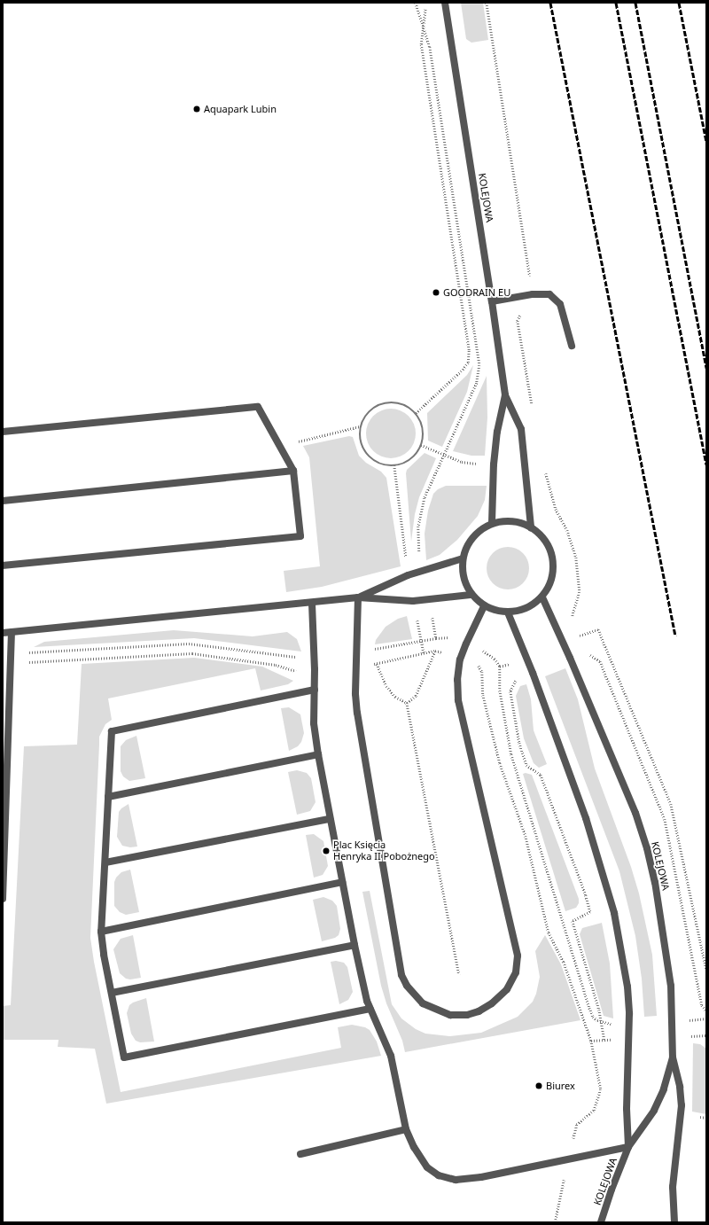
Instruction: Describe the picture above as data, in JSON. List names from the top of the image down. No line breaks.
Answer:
{"streets":{"street":["KOLEJOWA"]},"places":["Aquapark Lubin","GOODRAIN EU","Plac Księcia Henryka II Pobożnego","Biurex"]}
